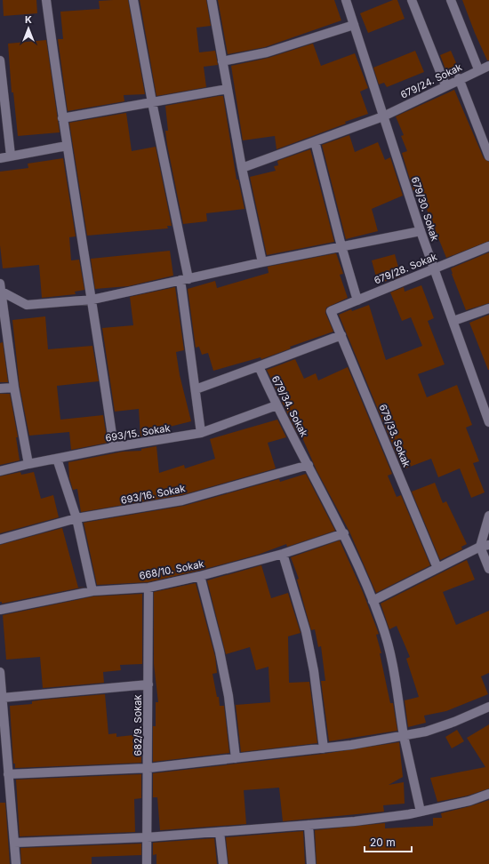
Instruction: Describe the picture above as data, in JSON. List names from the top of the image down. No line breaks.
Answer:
{"streets":{"street":["679/24. Sokak","679/30. Sokak","679/28. Sokak","679/34. Sokak","693/15. Sokak","679/33. Sokak","693/16. Sokak","668/10. Sokak","682/9. Sokak"]},"crossings":[["679/24. Sokak","679/30. Sokak"],["679/30. Sokak","679/28. Sokak"],["679/28. Sokak","679/33. Sokak"],["679/34. Sokak","693/15. Sokak"],["679/34. Sokak","679/33. Sokak"],["679/34. Sokak","693/16. Sokak"],["679/34. Sokak","668/10. Sokak"],["668/10. Sokak","682/9. Sokak"]],"scale_bar":"20 m","north":"top"}
